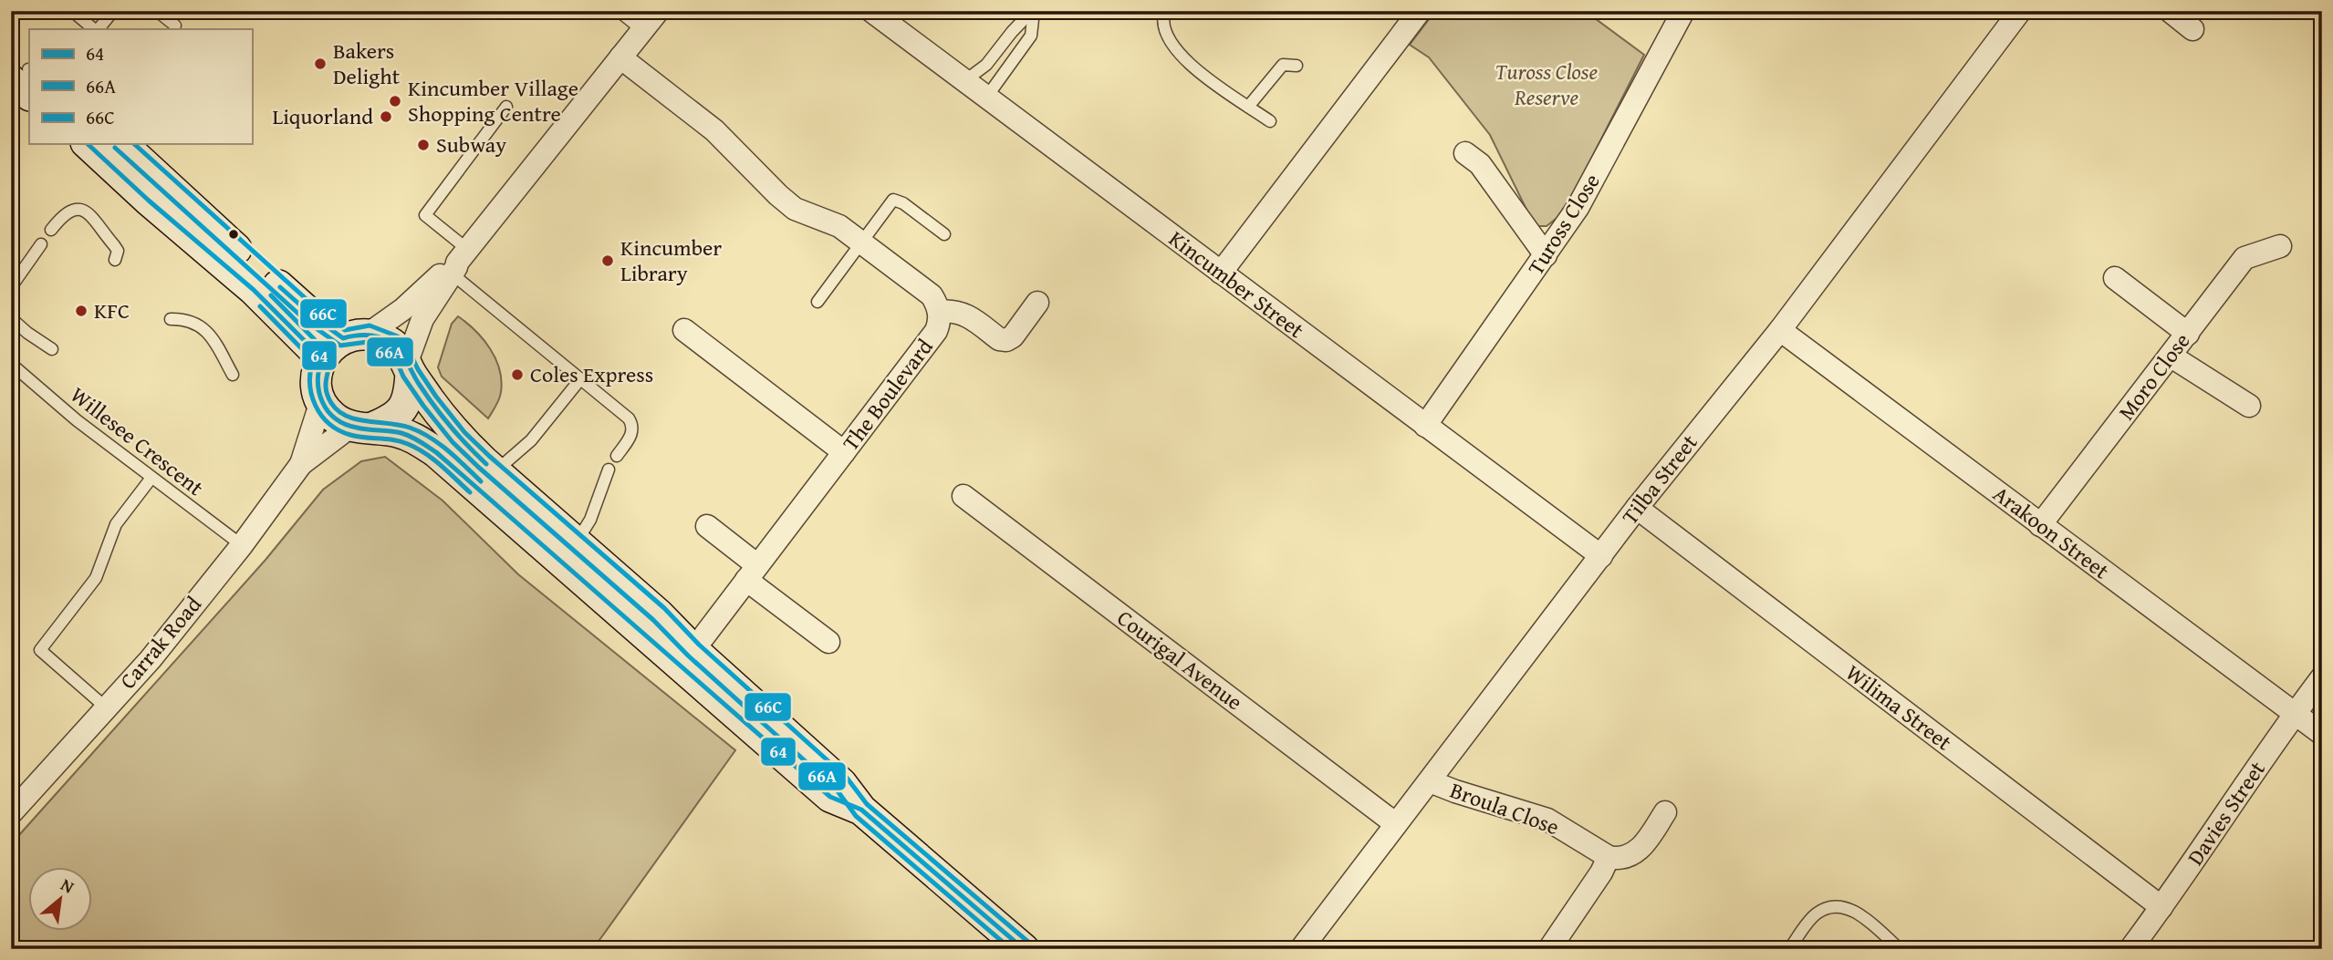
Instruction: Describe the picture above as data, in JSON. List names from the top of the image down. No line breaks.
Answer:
{"streets":{"street":["Tuross Close","Kincumber Street","Moro Close","The Boulevard","Tilba Street","Arakoon Street","Carrak Road","Courigal Avenue","Wilima Street","Broula Close","Davies Street"],"lane":["Willesee Crescent"]},"crossings":[["Tuross Close","Kincumber Street"],["Kincumber Street","Tilba Street"],["Moro Close","Arakoon Street"],["Willesee Crescent","Carrak Road"],["Tilba Street","Arakoon Street"],["Tilba Street","Courigal Avenue"],["Tilba Street","Wilima Street"],["Tilba Street","Broula Close"],["Arakoon Street","Davies Street"],["Wilima Street","Davies Street"]],"parks":["Tuross Close Reserve"],"places":["Bakers Delight","Kincumber Village Shopping Centre","Liquorland","Subway","Kincumber Library","KFC","Coles Express"],"lines":["transit line 64","transit line 66C","transit line 66A"],"legend":["64","66A","66C"],"north":"top right"}
